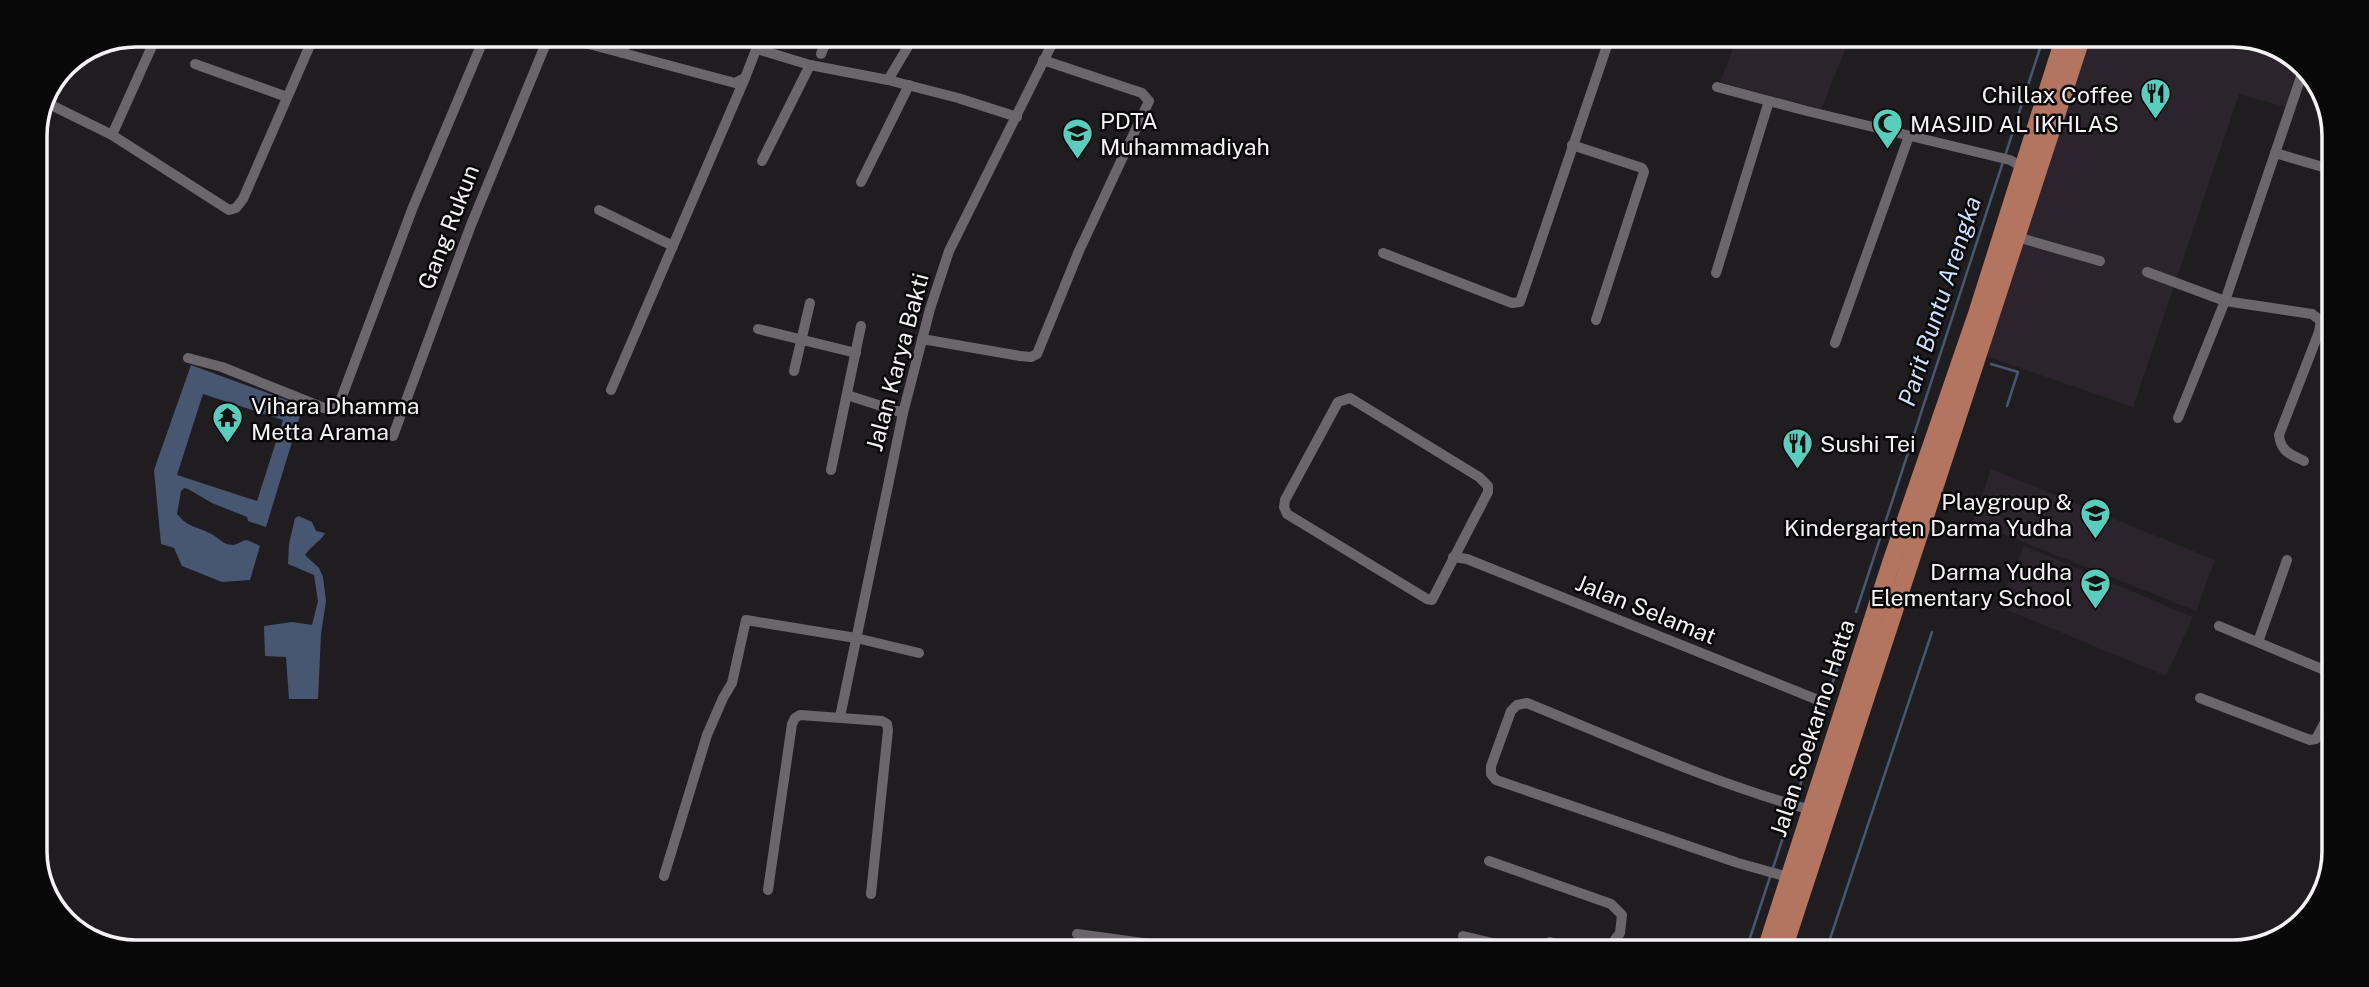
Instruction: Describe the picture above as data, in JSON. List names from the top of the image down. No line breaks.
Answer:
{"streets":{"main road":["Jalan Soekarno Hatta"],"street":["Gang Rukun","Jalan Karya Bakti","Jalan Selamat"]},"water":["Parit Buntu Arengka"],"places":{"restaurant":["Chillax Coffee","Sushi Tei"],"mosque":["MASJID AL IKHLAS"],"school or university":["PDTA Muhammadiyah","Playgroup & Kindergarten Darma Yudha","Darma Yudha Elementary School"],"temple":["Vihara Dhamma Metta Arama"]}}
